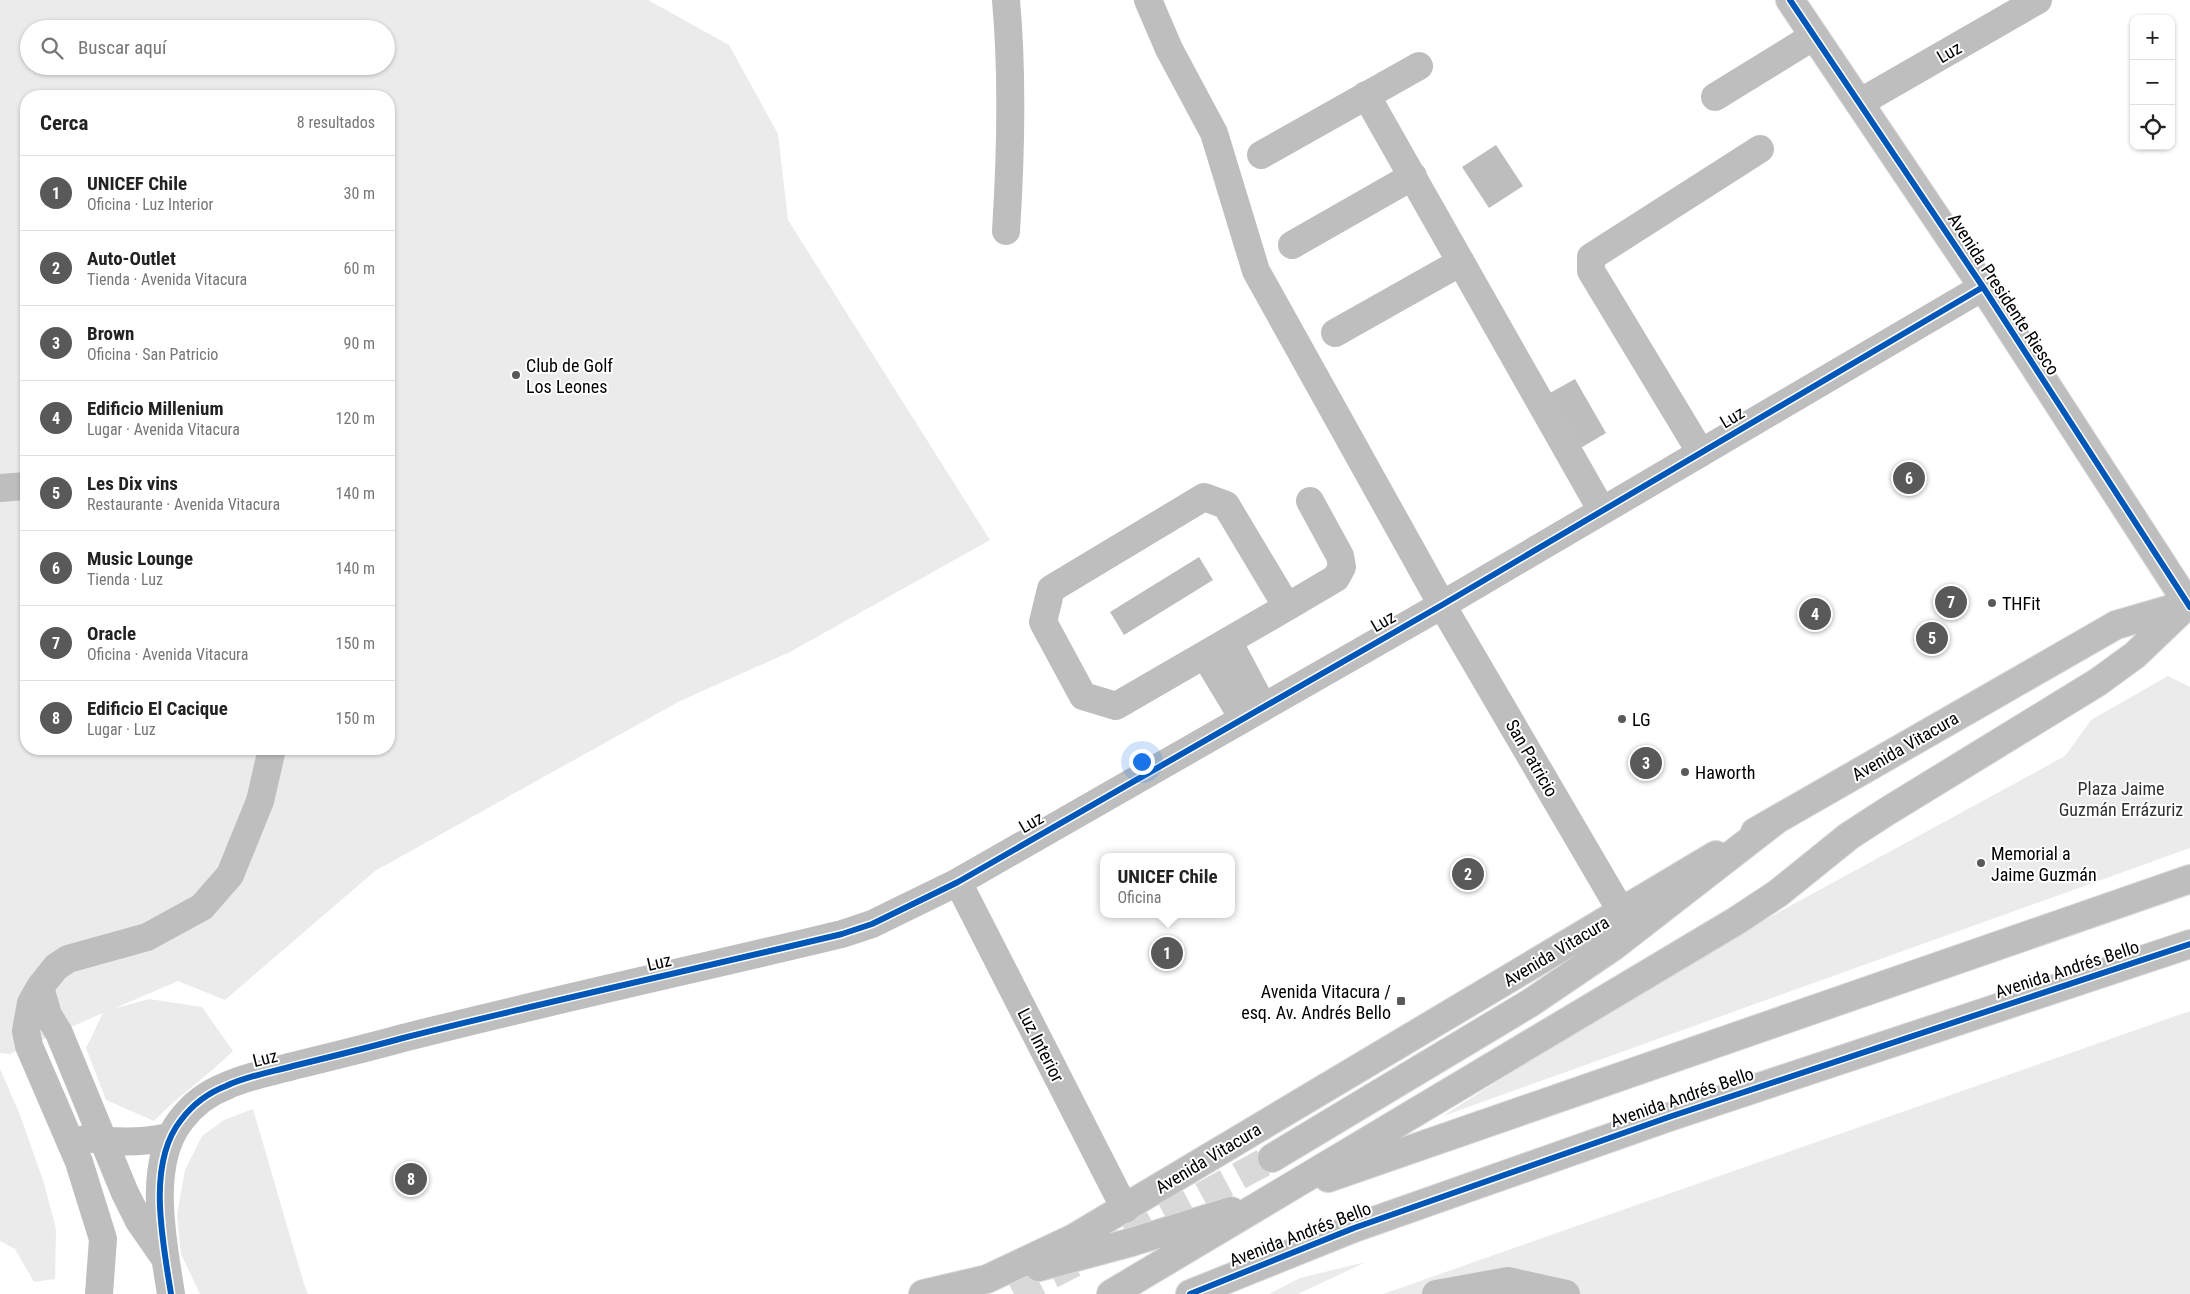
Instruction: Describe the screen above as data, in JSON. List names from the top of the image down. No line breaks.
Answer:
{"streets":{"main road":["Luz","Avenida Presidente Riesco","Avenida Vitacura","San Patricio","Avenida Andrés Bello","Luz Interior"]},"crossings":[["Luz","Avenida Presidente Riesco"],["Luz","San Patricio"],["Luz","Luz Interior"],["Avenida Presidente Riesco","Avenida Vitacura"],["Avenida Vitacura","San Patricio"],["Avenida Vitacura","Luz Interior"]],"parks":["Plaza Jaime Guzmán Errázuriz"],"places":{"other":["Club de Golf Los Leones","THFit","LG","Haworth","Memorial a Jaime Guzmán"],"transit":["Avenida Vitacura / esq. Av. Andrés Bello"]},"page":{"map_buttons":["+","−"],"search":"Buscar aquí","heading":["Cerca","8 resultados"],"list":[{"mark":"1","name":"UNICEF Chile","note":"Oficina · Luz Interior","value":"30 m"},{"mark":"2","name":"Auto-Outlet","note":"Tienda · Avenida Vitacura","value":"60 m"},{"mark":"3","name":"Brown","note":"Oficina · San Patricio","value":"90 m"},{"mark":"4","name":"Edificio Millenium","note":"Lugar · Avenida Vitacura","value":"120 m"},{"mark":"5","name":"Les Dix vins","note":"Restaurante · Avenida Vitacura","value":"140 m"},{"mark":"6","name":"Music Lounge","note":"Tienda · Luz","value":"140 m"},{"mark":"7","name":"Oracle","note":"Oficina · Avenida Vitacura","value":"150 m"},{"mark":"8","name":"Edificio El Cacique","note":"Lugar · Luz","value":"150 m"}],"pins":["6","7","4","5","3","2","1","8"],"popup":["UNICEF Chile","Oficina"]}}
